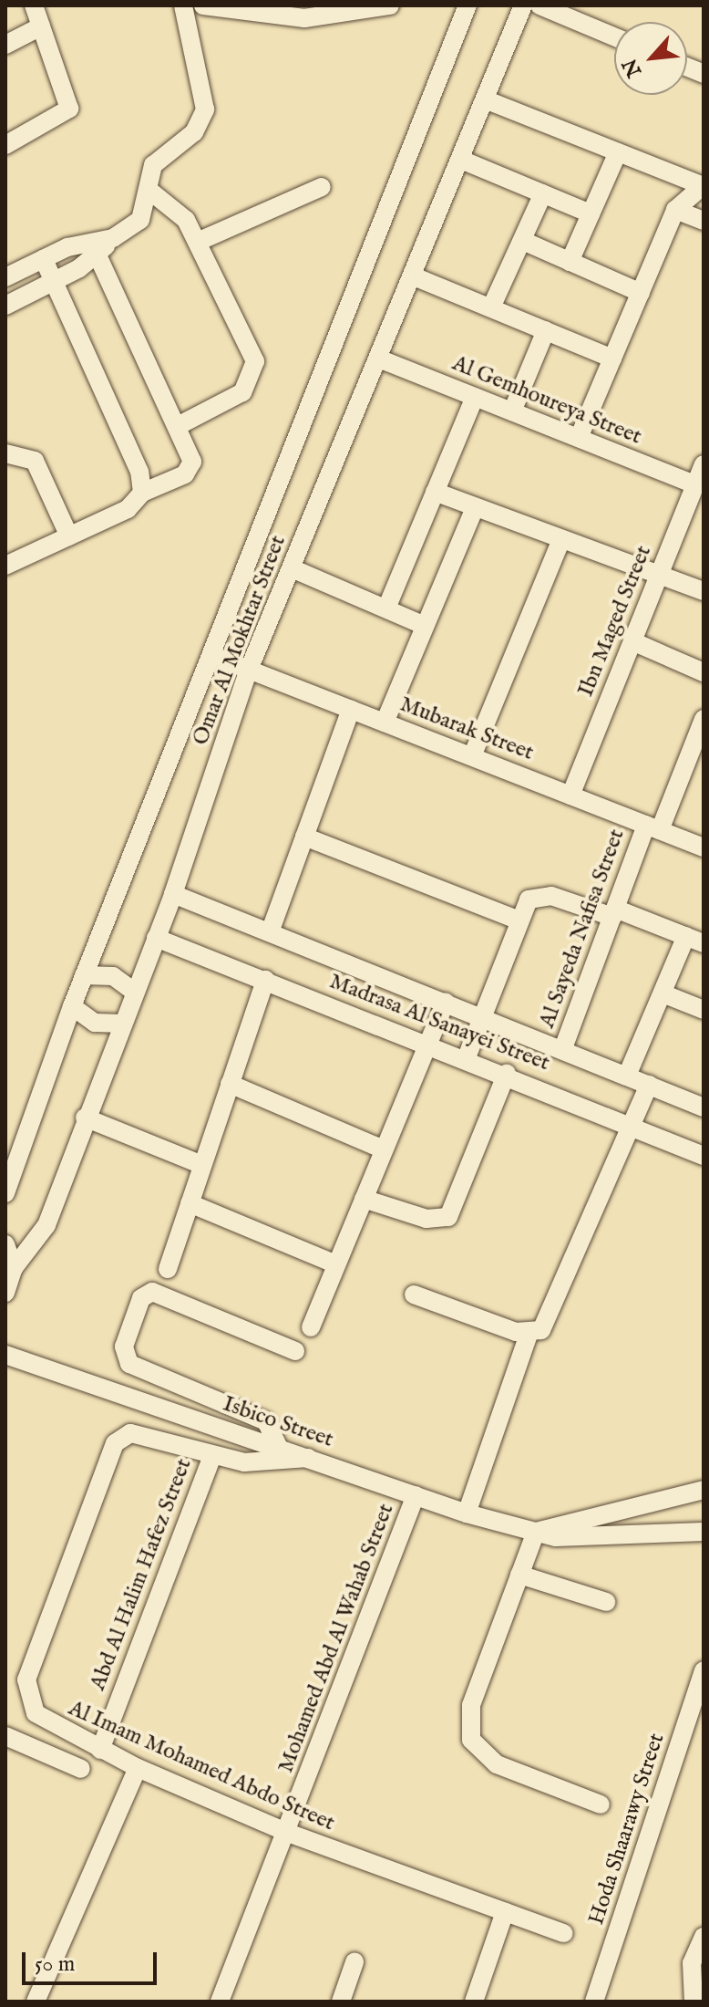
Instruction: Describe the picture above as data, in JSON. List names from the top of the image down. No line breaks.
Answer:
{"streets":{"street":["Al Gemhoureya Street","Ibn Maged Street","Omar Al Mokhtar Street","Mubarak Street","Al Sayeda Nafisa Street","Madrasa Al Sanayei Street","Isbico Street","Abd Al Halim Hafez Street","Mohamed Abd Al Wahab Street","Al Imam Mohamed Abdo Street","Hoda Shaarawy Street"]},"crossings":[["Al Gemhoureya Street","Ibn Maged Street"],["Al Gemhoureya Street","Omar Al Mokhtar Street"],["Ibn Maged Street","Mubarak Street"],["Omar Al Mokhtar Street","Mubarak Street"],["Omar Al Mokhtar Street","Madrasa Al Sanayei Street"],["Mubarak Street","Al Sayeda Nafisa Street"],["Al Sayeda Nafisa Street","Madrasa Al Sanayei Street"],["Isbico Street","Mohamed Abd Al Wahab Street"],["Isbico Street","Al Imam Mohamed Abdo Street"],["Abd Al Halim Hafez Street","Al Imam Mohamed Abdo Street"],["Mohamed Abd Al Wahab Street","Al Imam Mohamed Abdo Street"]],"scale_bar":"50 m","north":"bottom left"}
